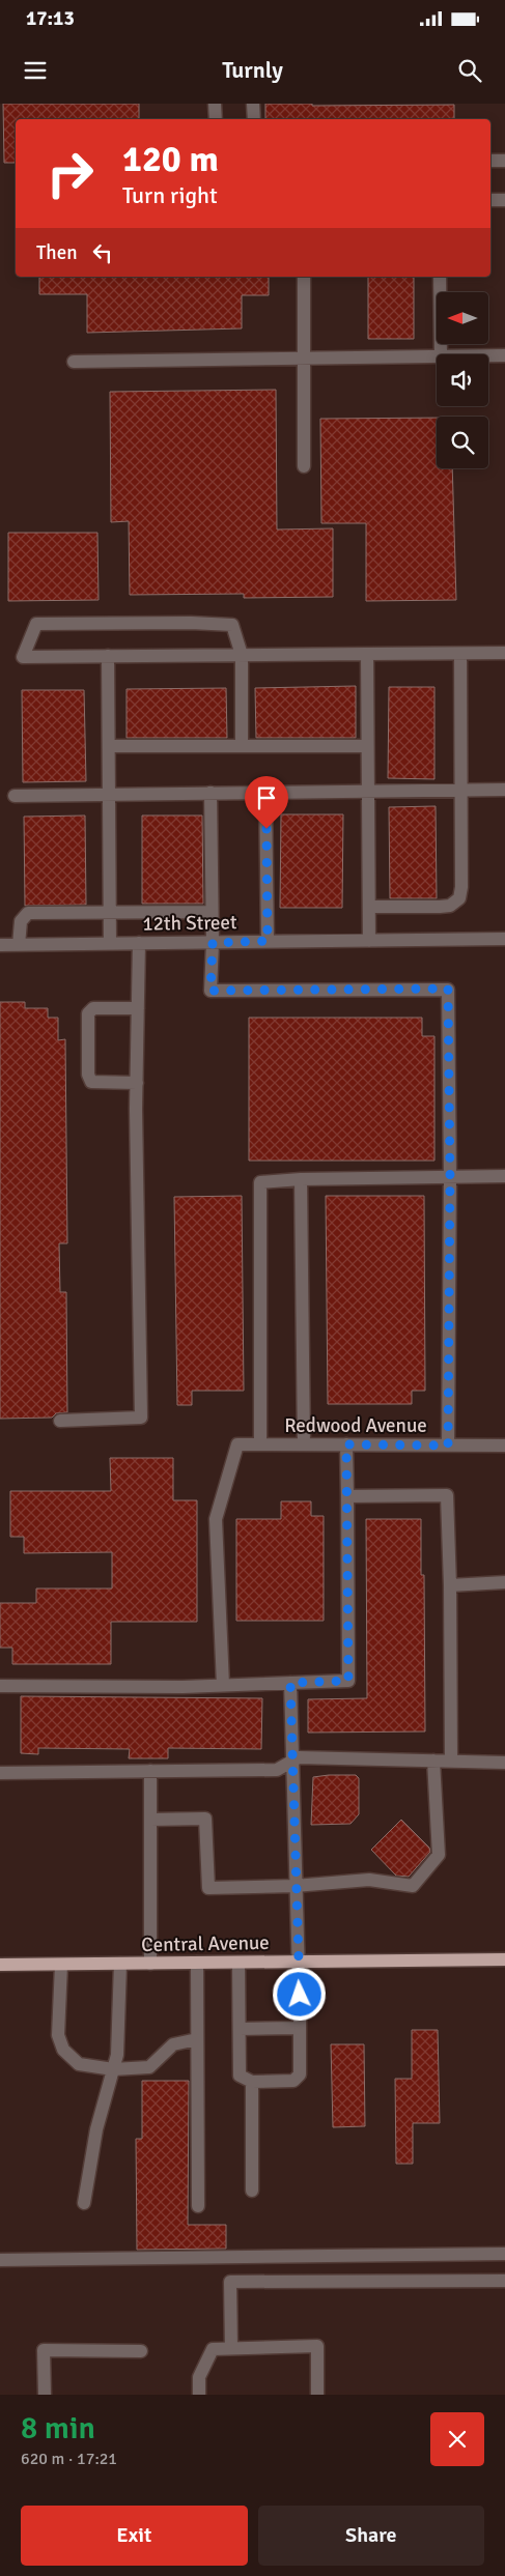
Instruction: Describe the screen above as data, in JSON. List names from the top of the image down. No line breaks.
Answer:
{"streets":{"main road":["Central Avenue"],"street":["12th Street","Redwood Avenue"]},"north":"left","page":{"status":"17:13","header":"Turnly","turn":["120 m","Turn right"],"then":"Then","heading":["8 min","620 m · 17:21"],"buttons":["Exit","Share"]}}
